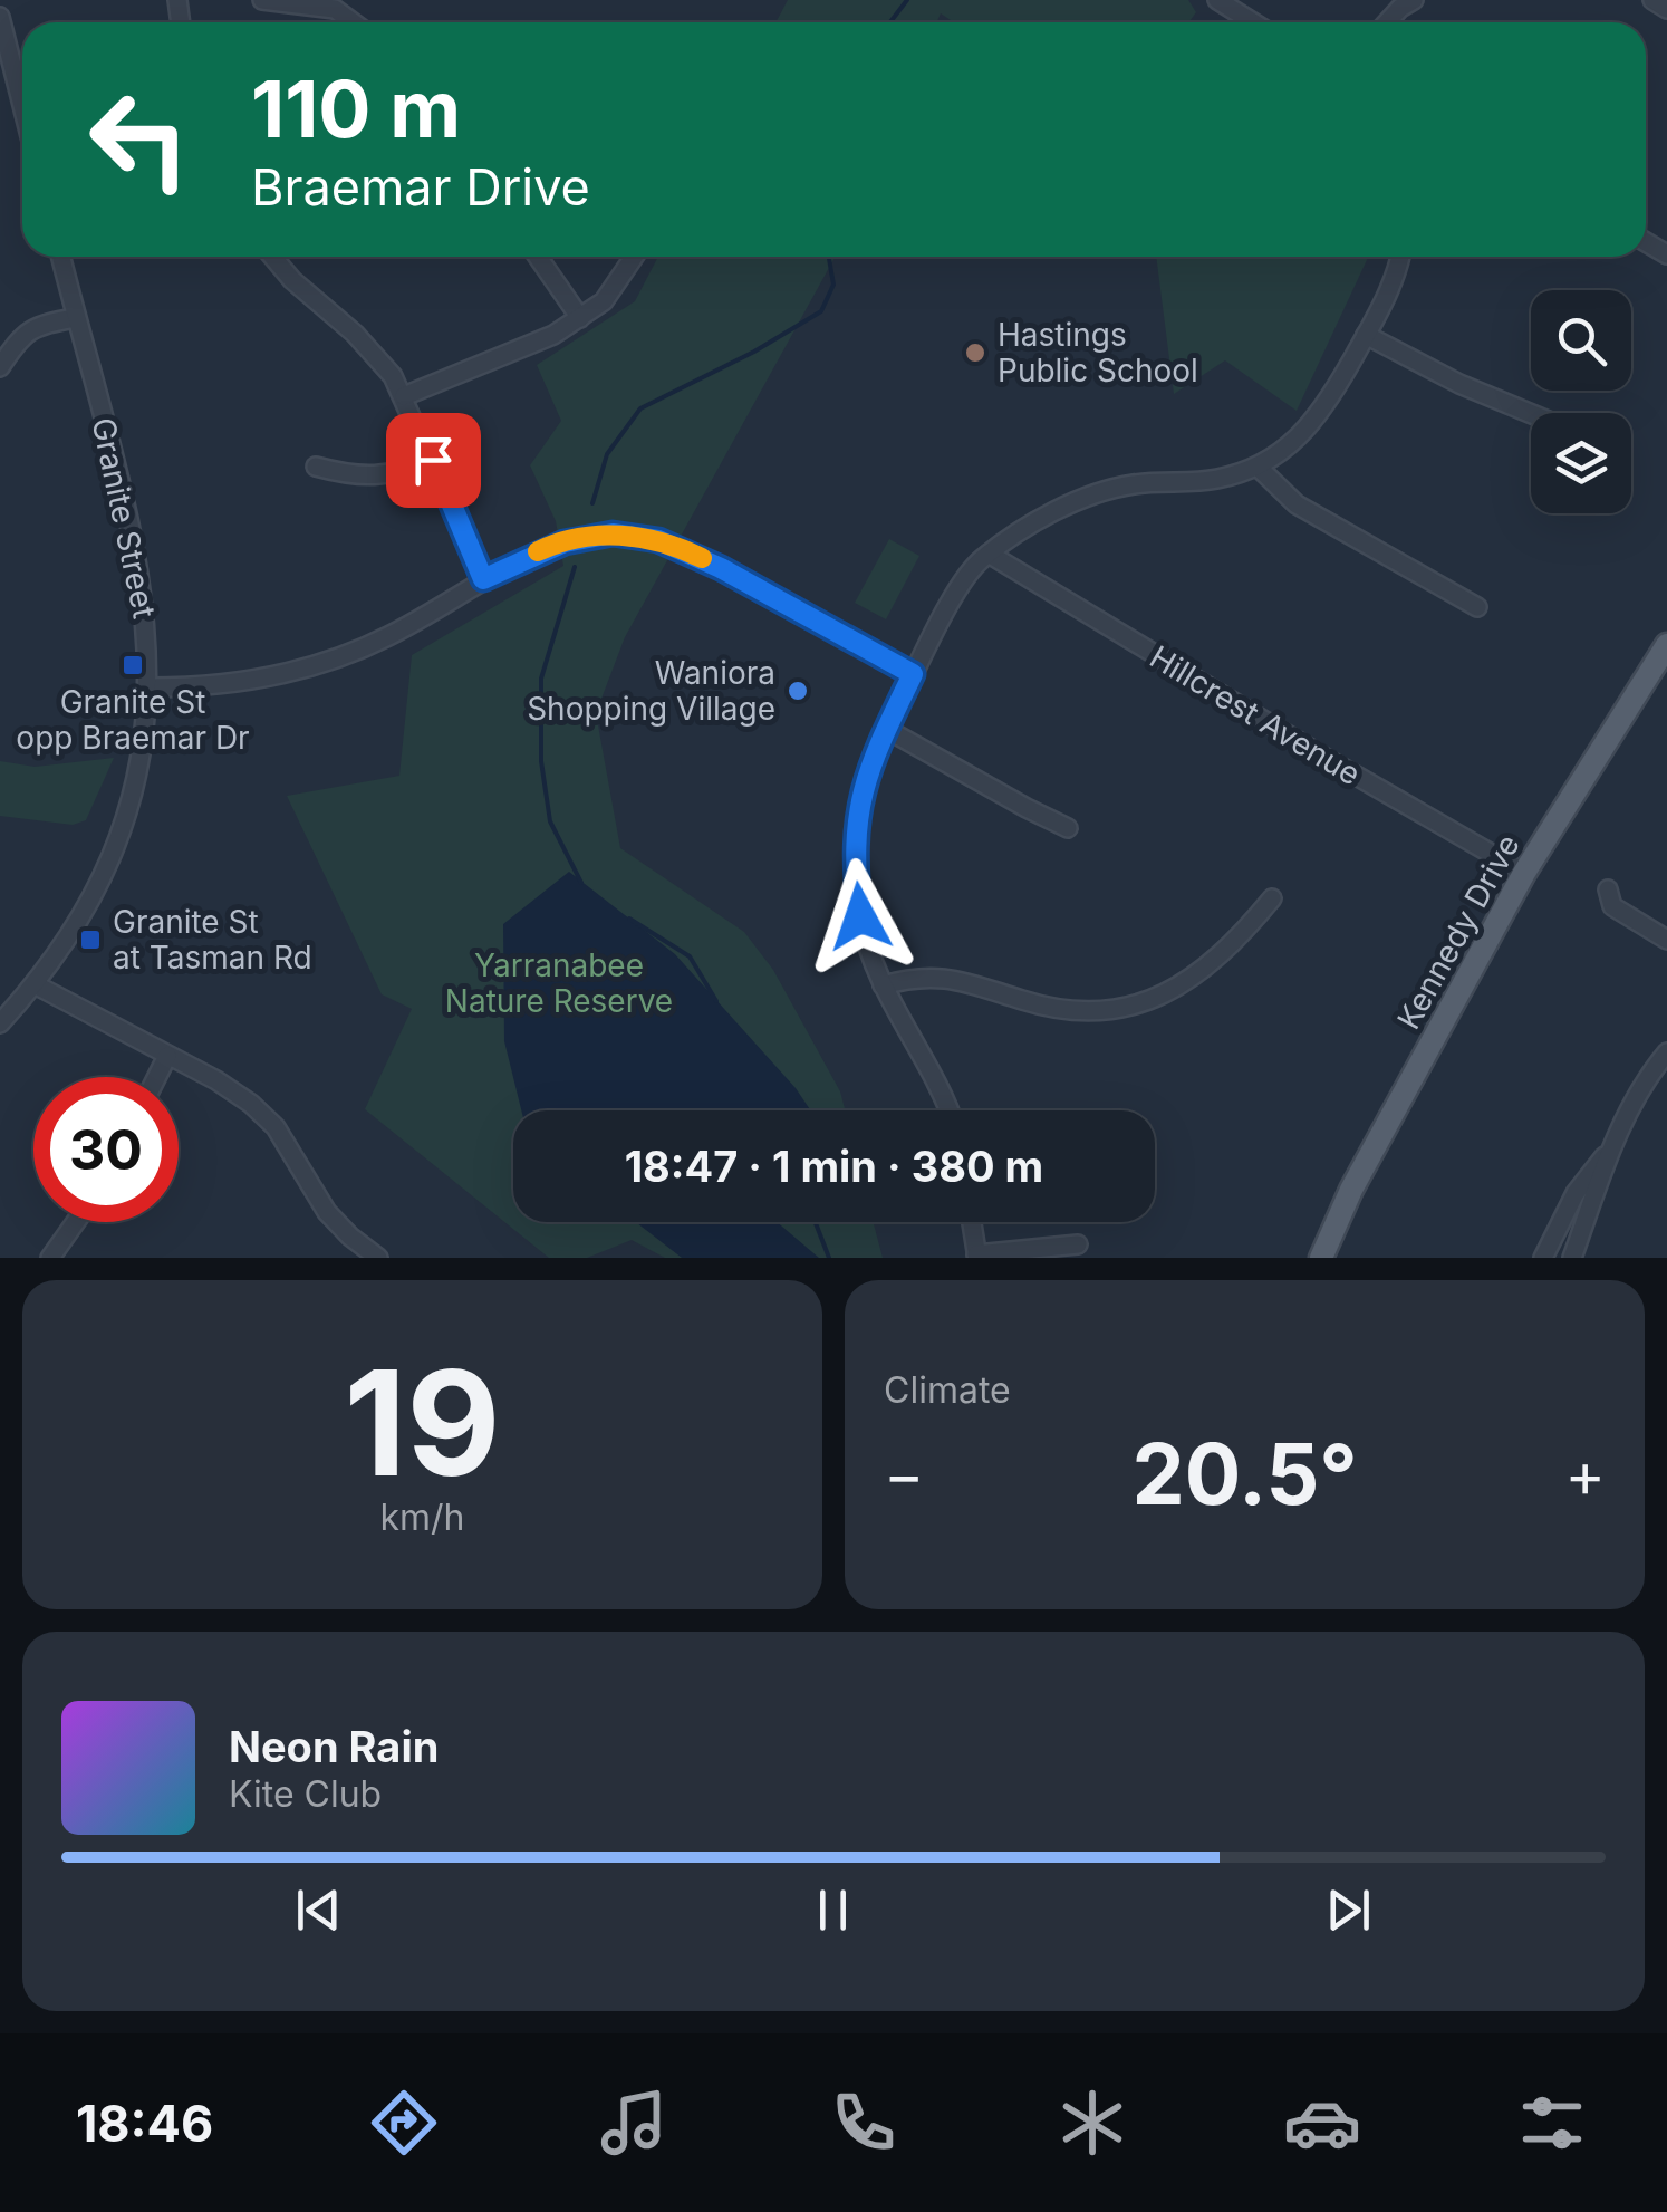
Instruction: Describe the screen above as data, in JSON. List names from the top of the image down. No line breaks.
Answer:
{"streets":{"main road":["Kennedy Drive"],"street":["Granite Street","Hillcrest Avenue"]},"crossings":[["Hillcrest Avenue","Kennedy Drive"]],"parks":["Yarranabee Nature Reserve"],"places":{"other":["Hastings Public School","Waniora Shopping Village"],"transit":["Granite St opp Braemar Dr","Granite St at Tasman Rd"]},"page":{"turn":["110 m","Braemar Drive"],"limit":"30","trip":"18:47 · 1 min · 380 m","tile":[["19","km/h"],"Climate"],"heat":["−","20.5°","+"],"song":["Neon Rain","Kite Club"],"tabs":"18:46"}}
